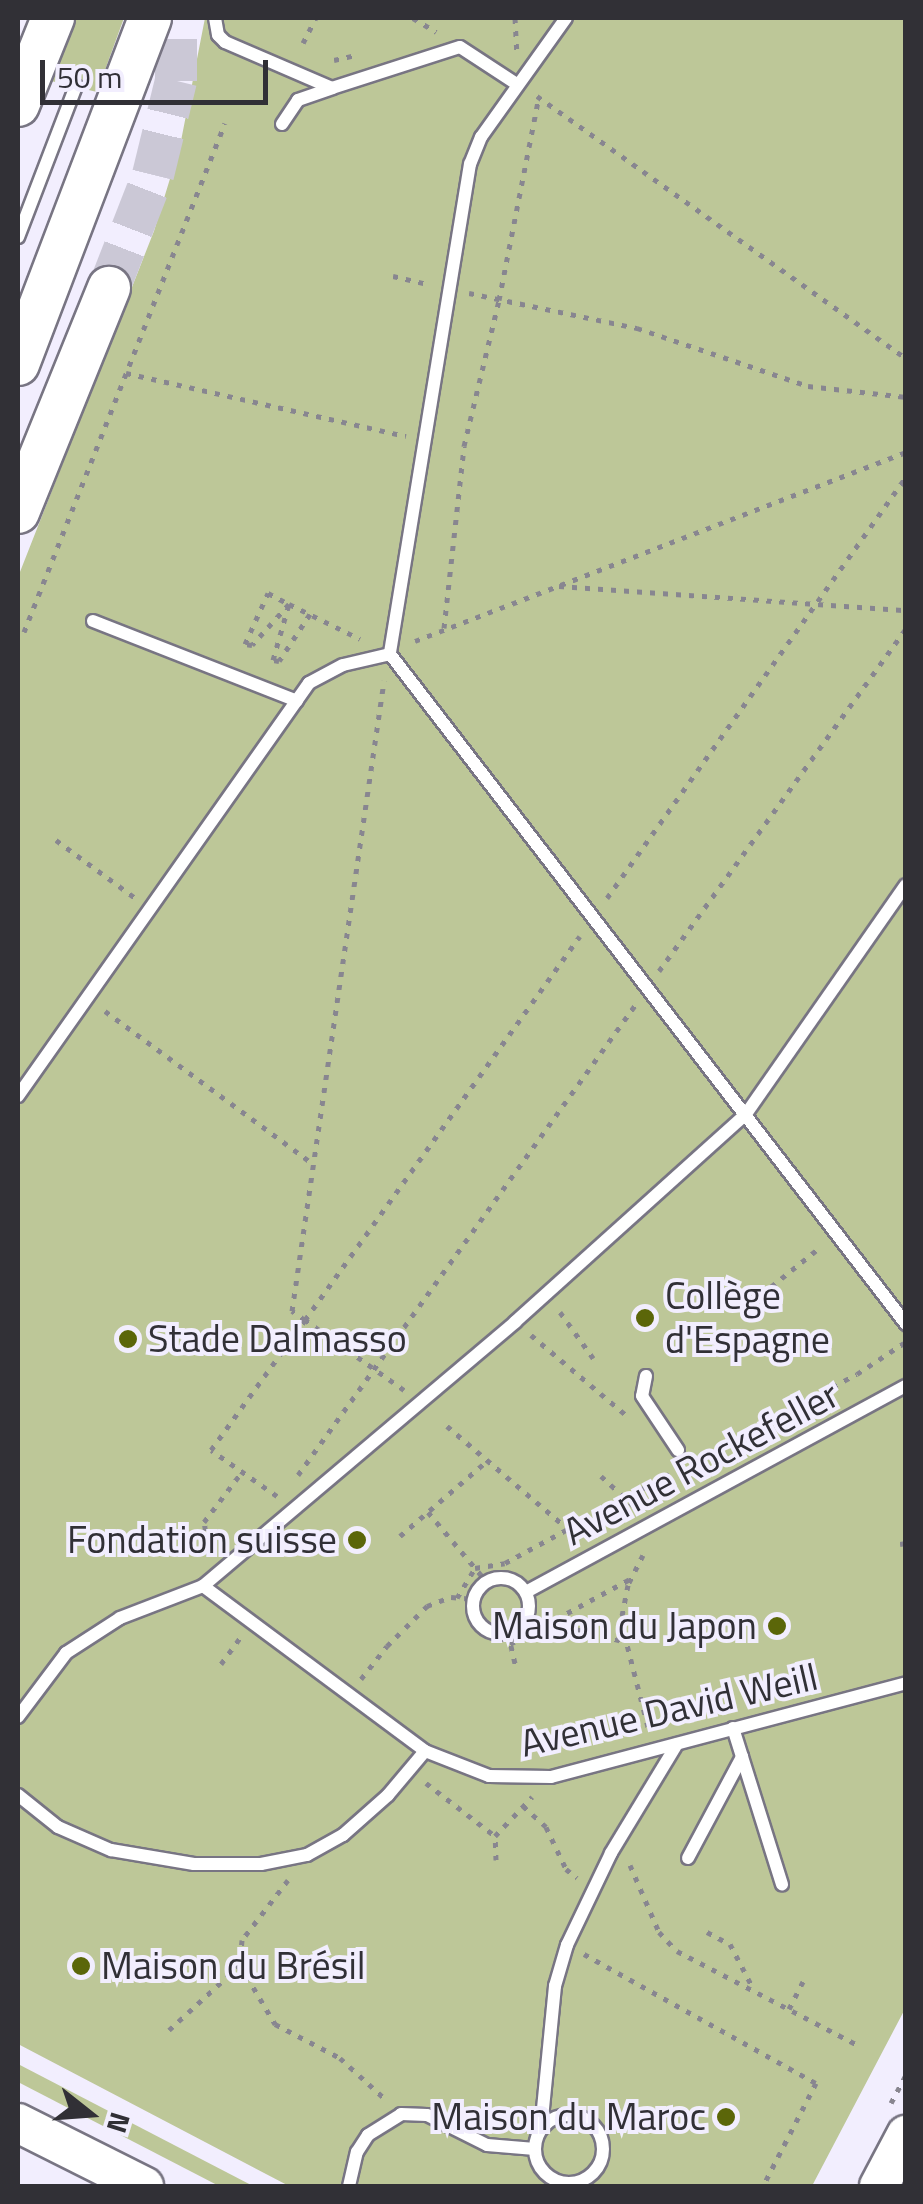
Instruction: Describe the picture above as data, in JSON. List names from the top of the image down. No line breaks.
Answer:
{"streets":{"lane":["Avenue Rockefeller","Avenue David Weill"]},"places":["Collège d'Espagne","Stade Dalmasso","Fondation suisse","Maison du Japon","Maison du Brésil","Maison du Maroc"],"scale_bar":"50 m","north":"right"}
